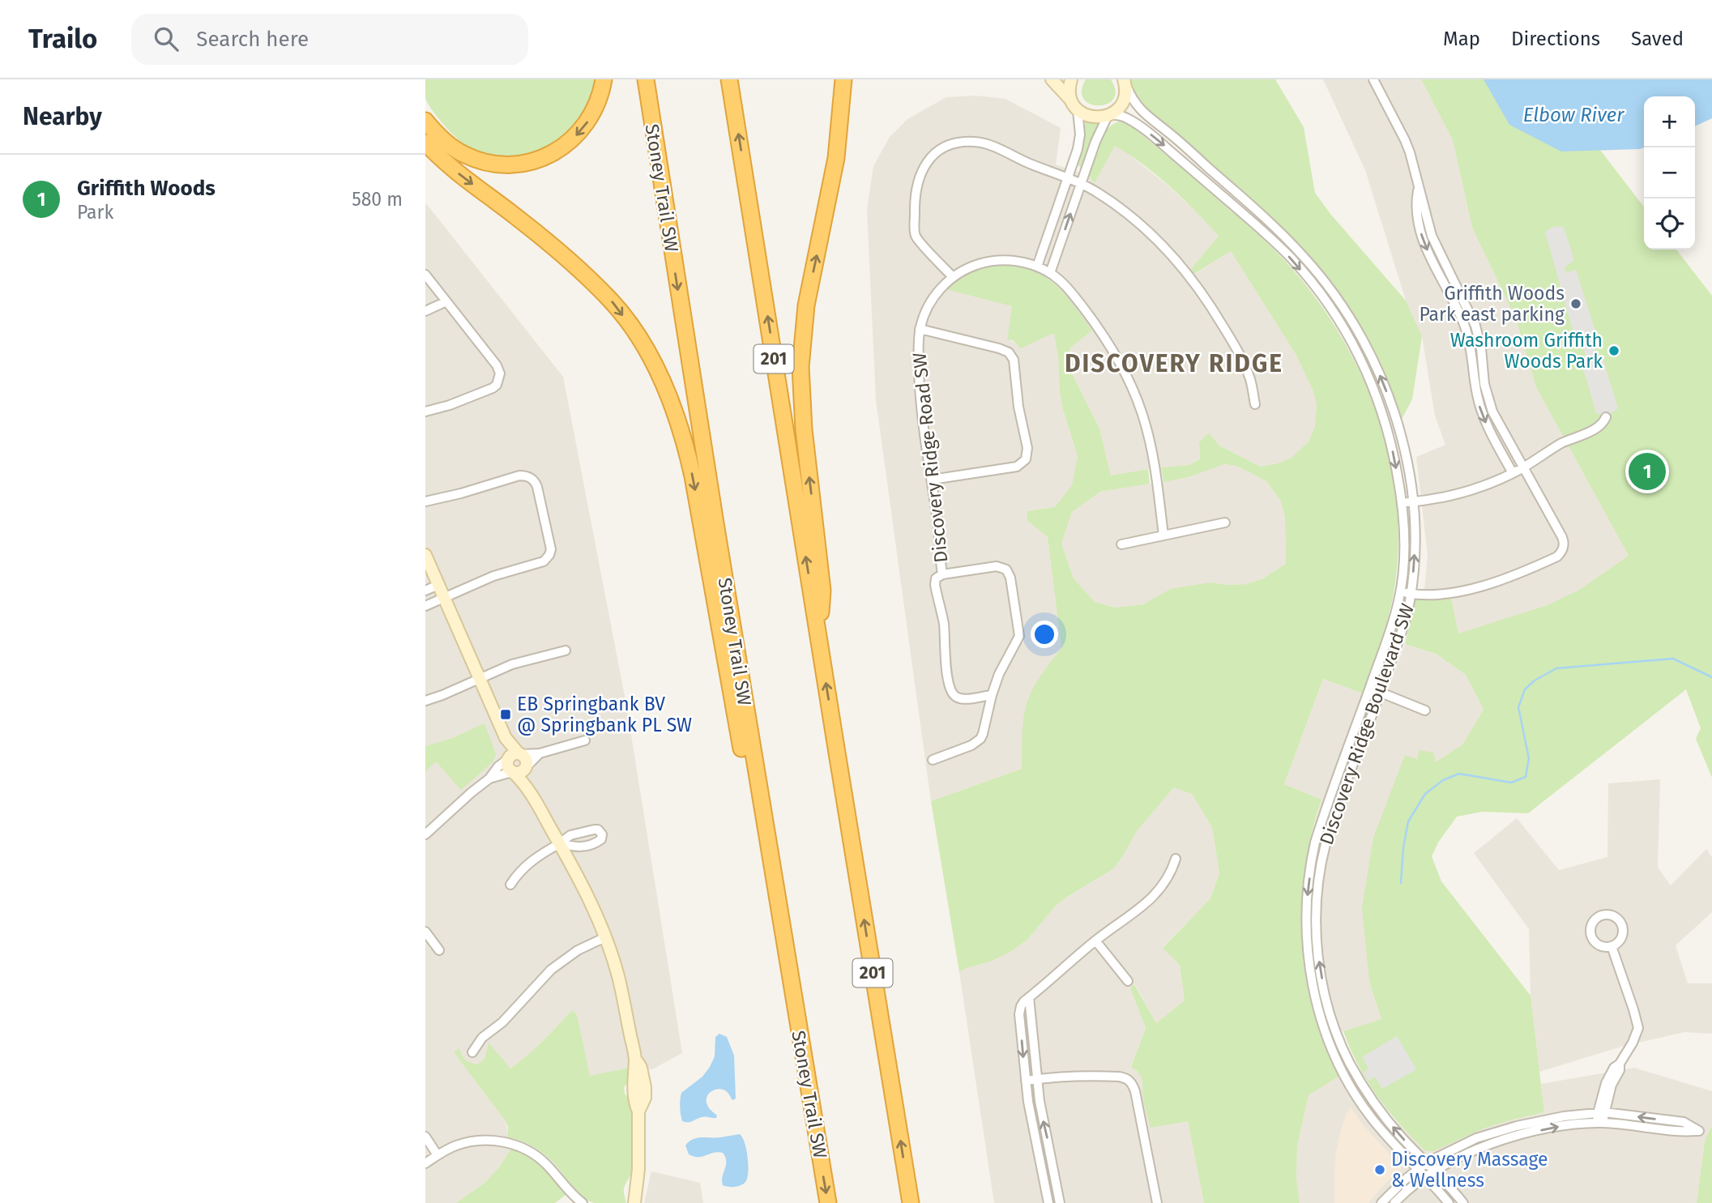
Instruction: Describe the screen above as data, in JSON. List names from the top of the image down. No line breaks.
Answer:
{"streets":{"highway":["Stoney Trail SW","201"],"street":["Discovery Ridge Road SW","Discovery Ridge Boulevard SW"]},"districts":["DISCOVERY RIDGE"],"water":["Elbow River"],"places":{"other":["Griffith Woods Park east parking","Washroom Griffith Woods Park","Discovery Massage & Wellness"],"transit":["EB Springbank BV @ Springbank PL SW"]},"page":{"header":"Trailo","search":"Search here","nav":["Map","Directions","Saved"],"heading":"Nearby","map_buttons":["+","−"],"list":[{"mark":"1","name":"Griffith Woods","note":"Park","value":"580 m"}],"pins":"1"}}
